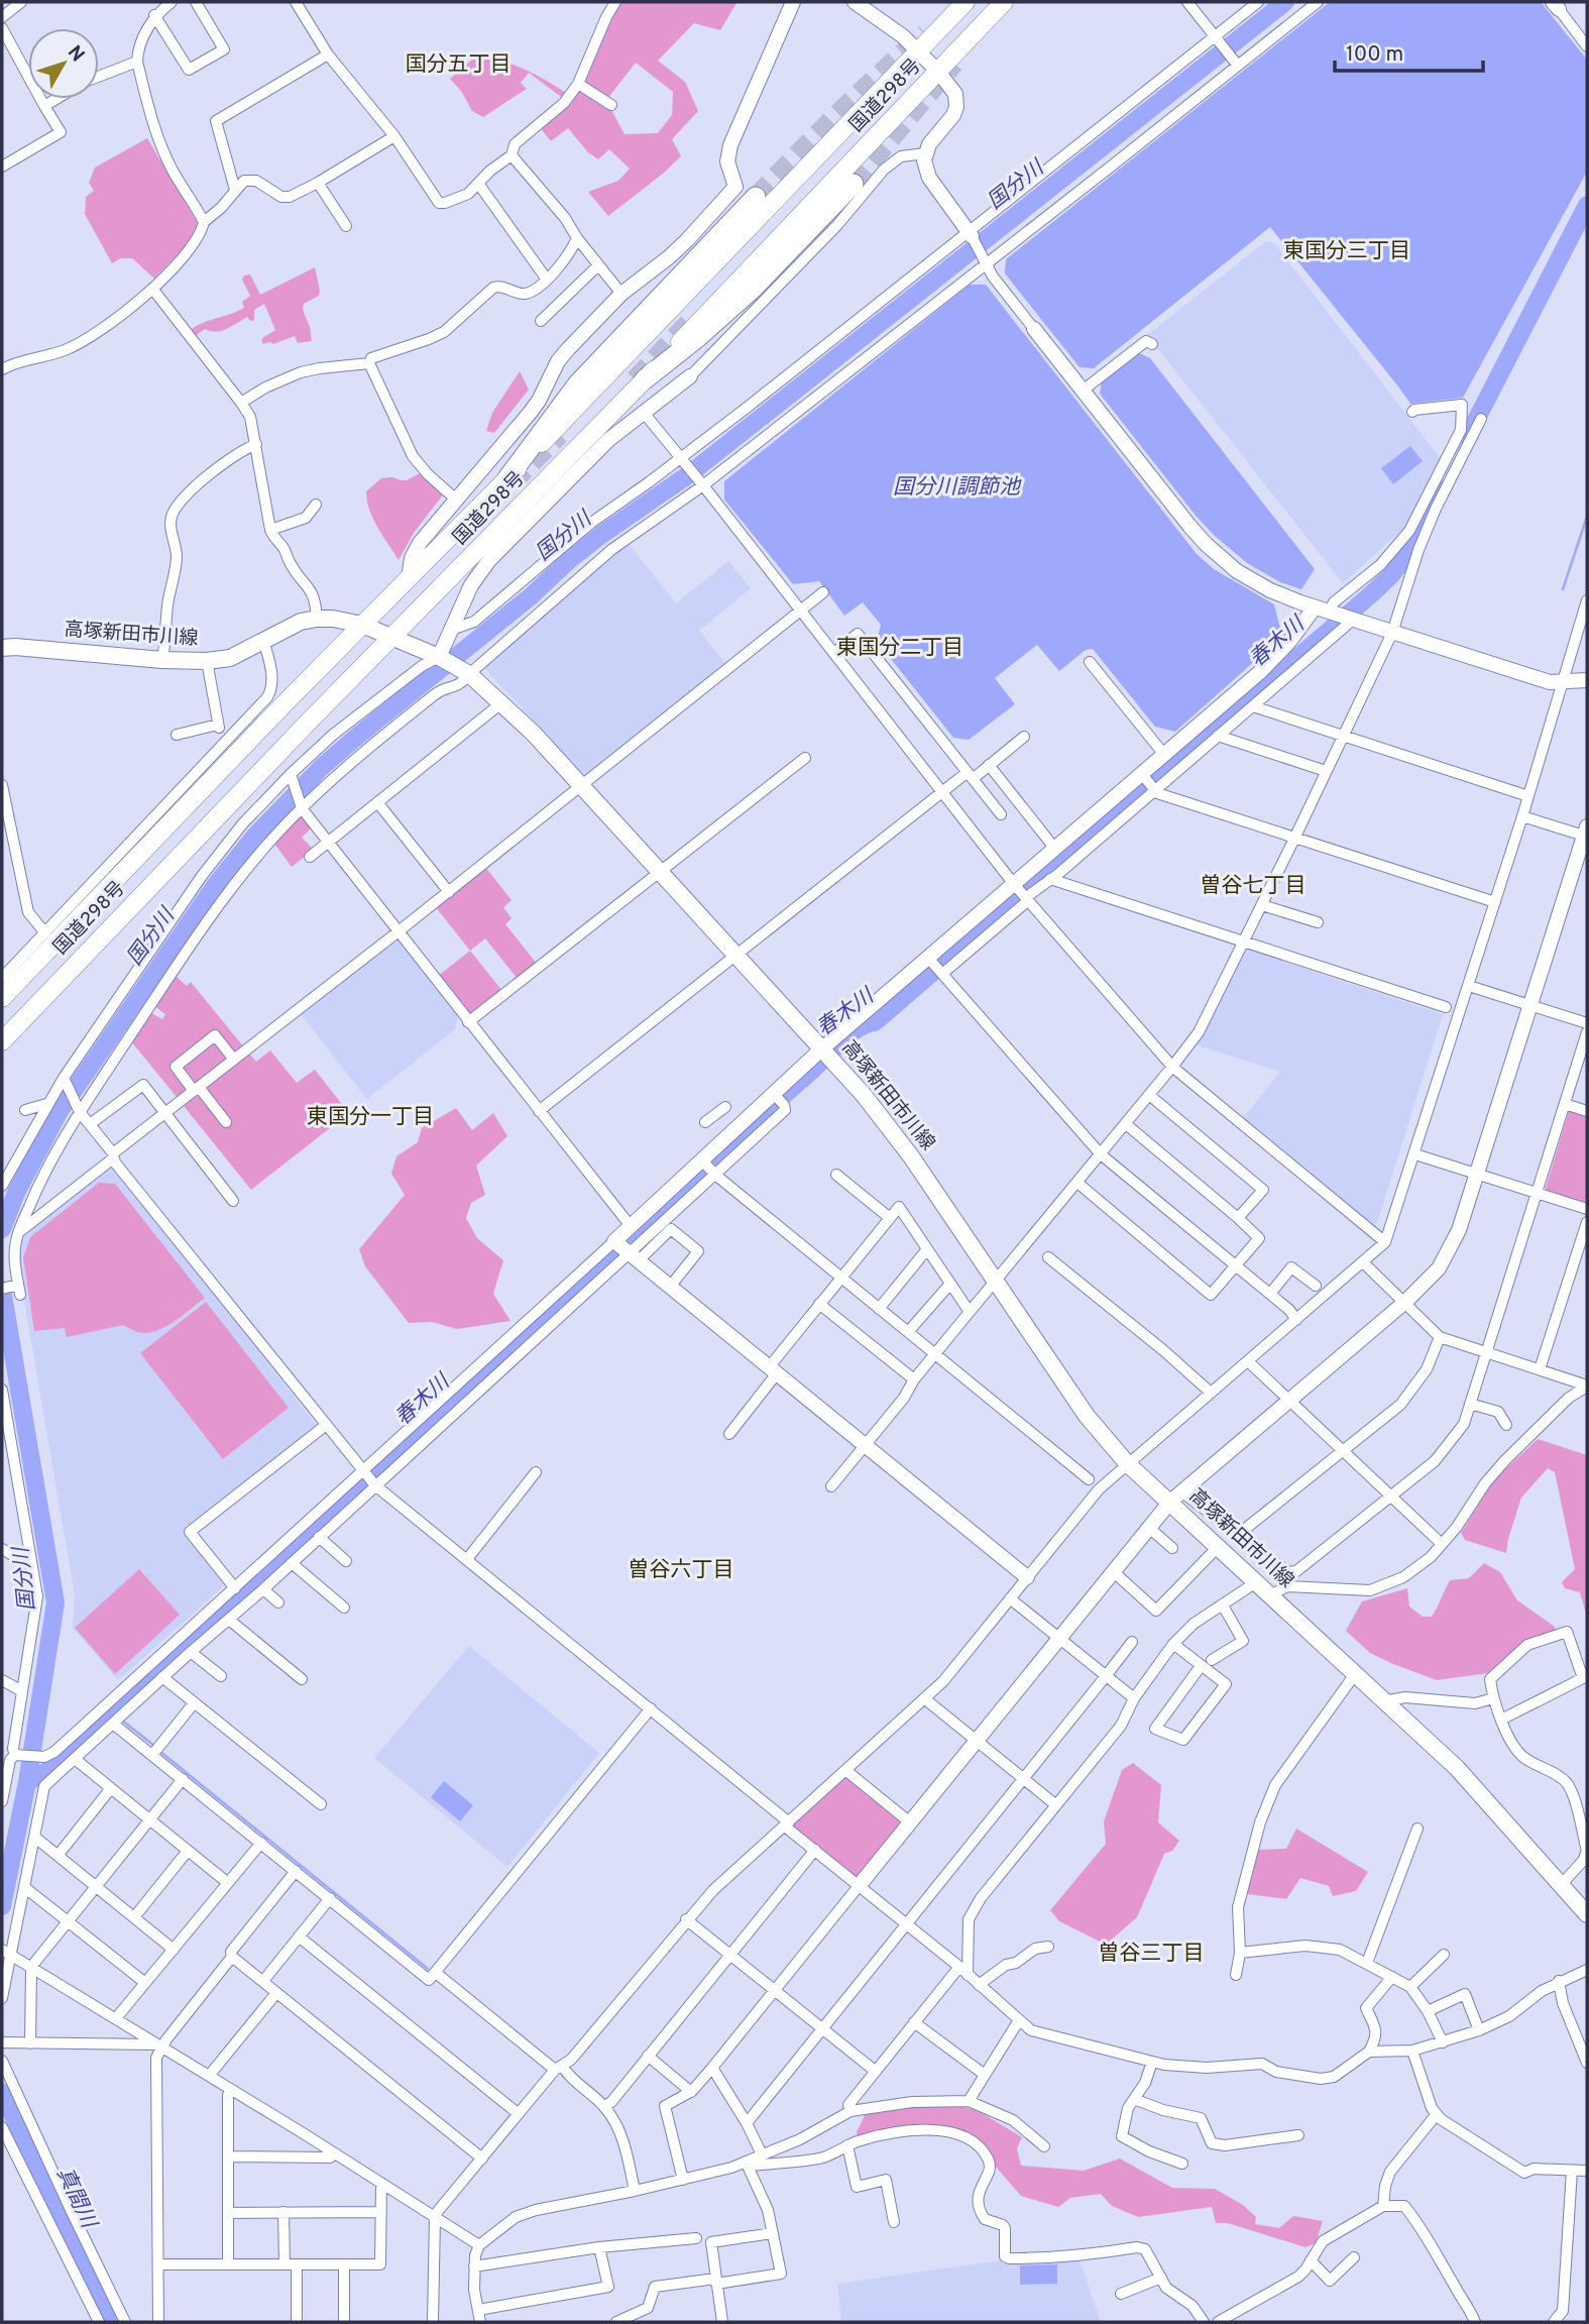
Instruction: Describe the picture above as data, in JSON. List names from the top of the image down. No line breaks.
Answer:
{"streets":{"highway":["国道298号"],"main road":["高塚新田市川線"]},"crossings":[["国道298号","高塚新田市川線"]],"districts":["国分五丁目","東国分三丁目","東国分二丁目","曽谷七丁目","東国分一丁目","曽谷六丁目","曽谷三丁目"],"water":["国分川","国分川調節池","春木川","真間川"],"scale_bar":"100 m","north":"top right"}
